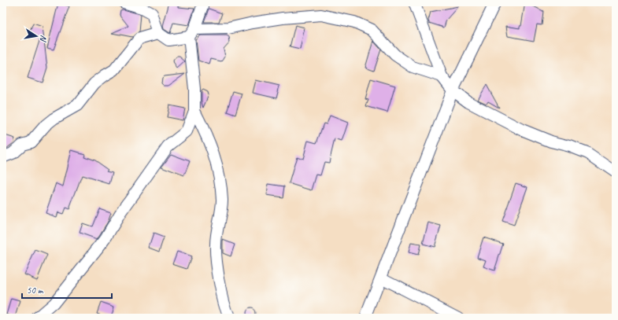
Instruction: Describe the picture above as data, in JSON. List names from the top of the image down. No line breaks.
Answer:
{"scale_bar":"50 m","north":"right"}
